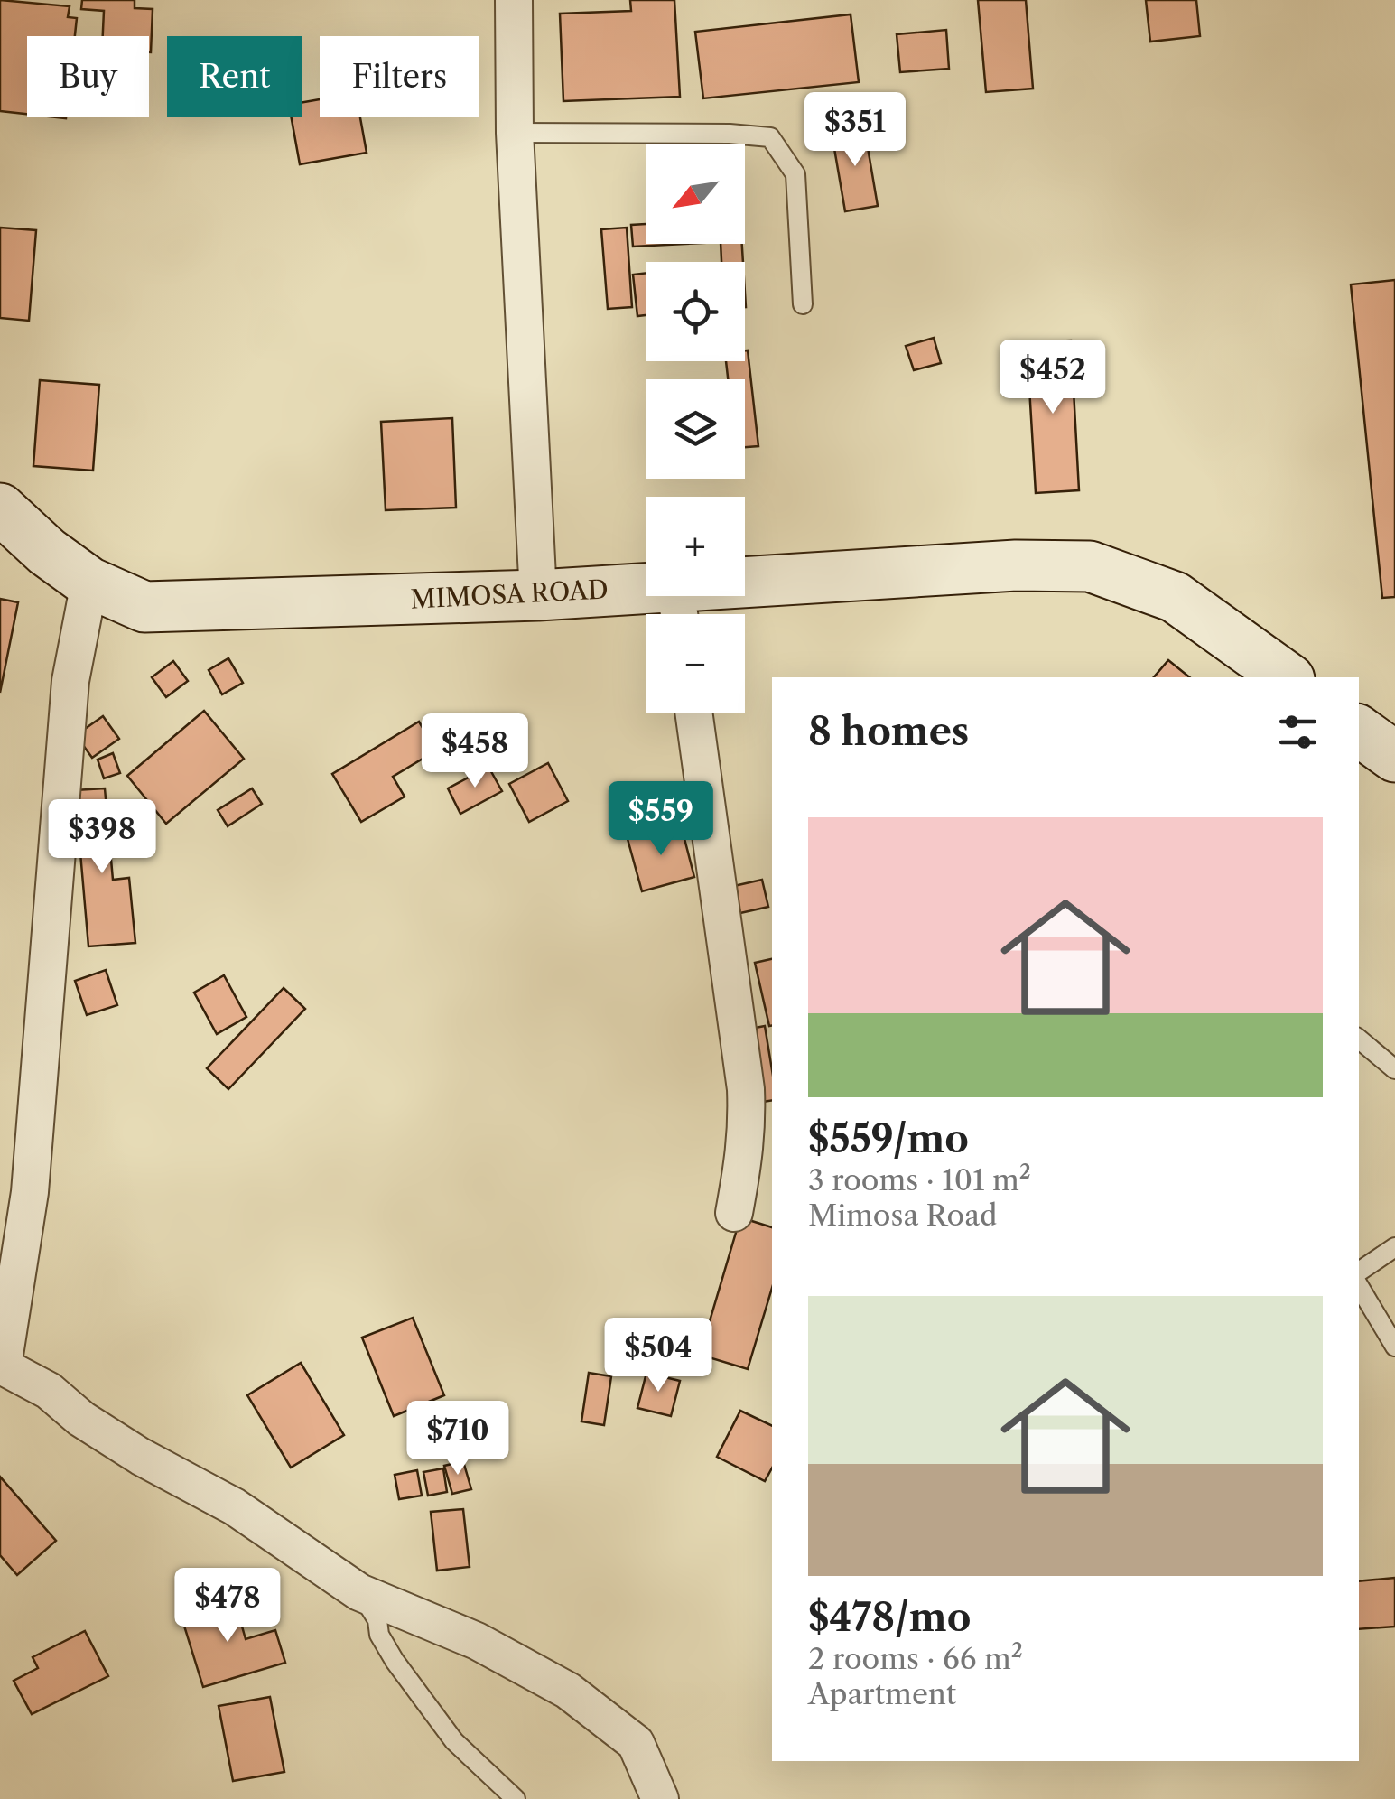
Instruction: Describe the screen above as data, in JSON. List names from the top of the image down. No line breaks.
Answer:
{"streets":{"street":["MIMOSA ROAD"]},"north":"bottom left","page":{"chip":["Buy","Rent","Filters"],"price":["$351","$452","$458","$559","$398","$504","$710","$478"],"map_buttons":["+","−"],"heading":"8 homes","list":[{"name":"$559/mo","note":"3 rooms · 101 m² · Mimosa Road"},{"name":"$478/mo","note":"2 rooms · 66 m² · Apartment"}]}}
